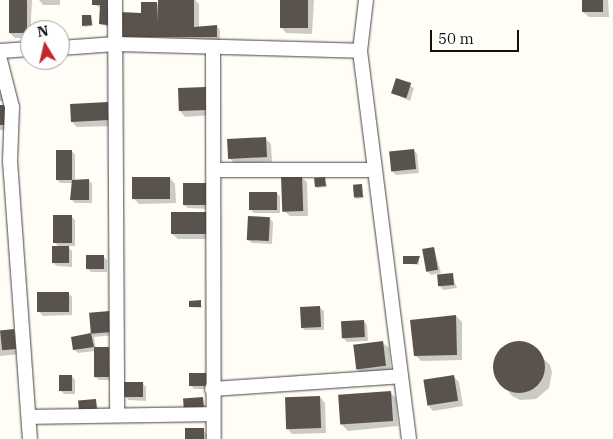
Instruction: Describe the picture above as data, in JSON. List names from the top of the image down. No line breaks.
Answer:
{"scale_bar":"50 m","north":"top"}
